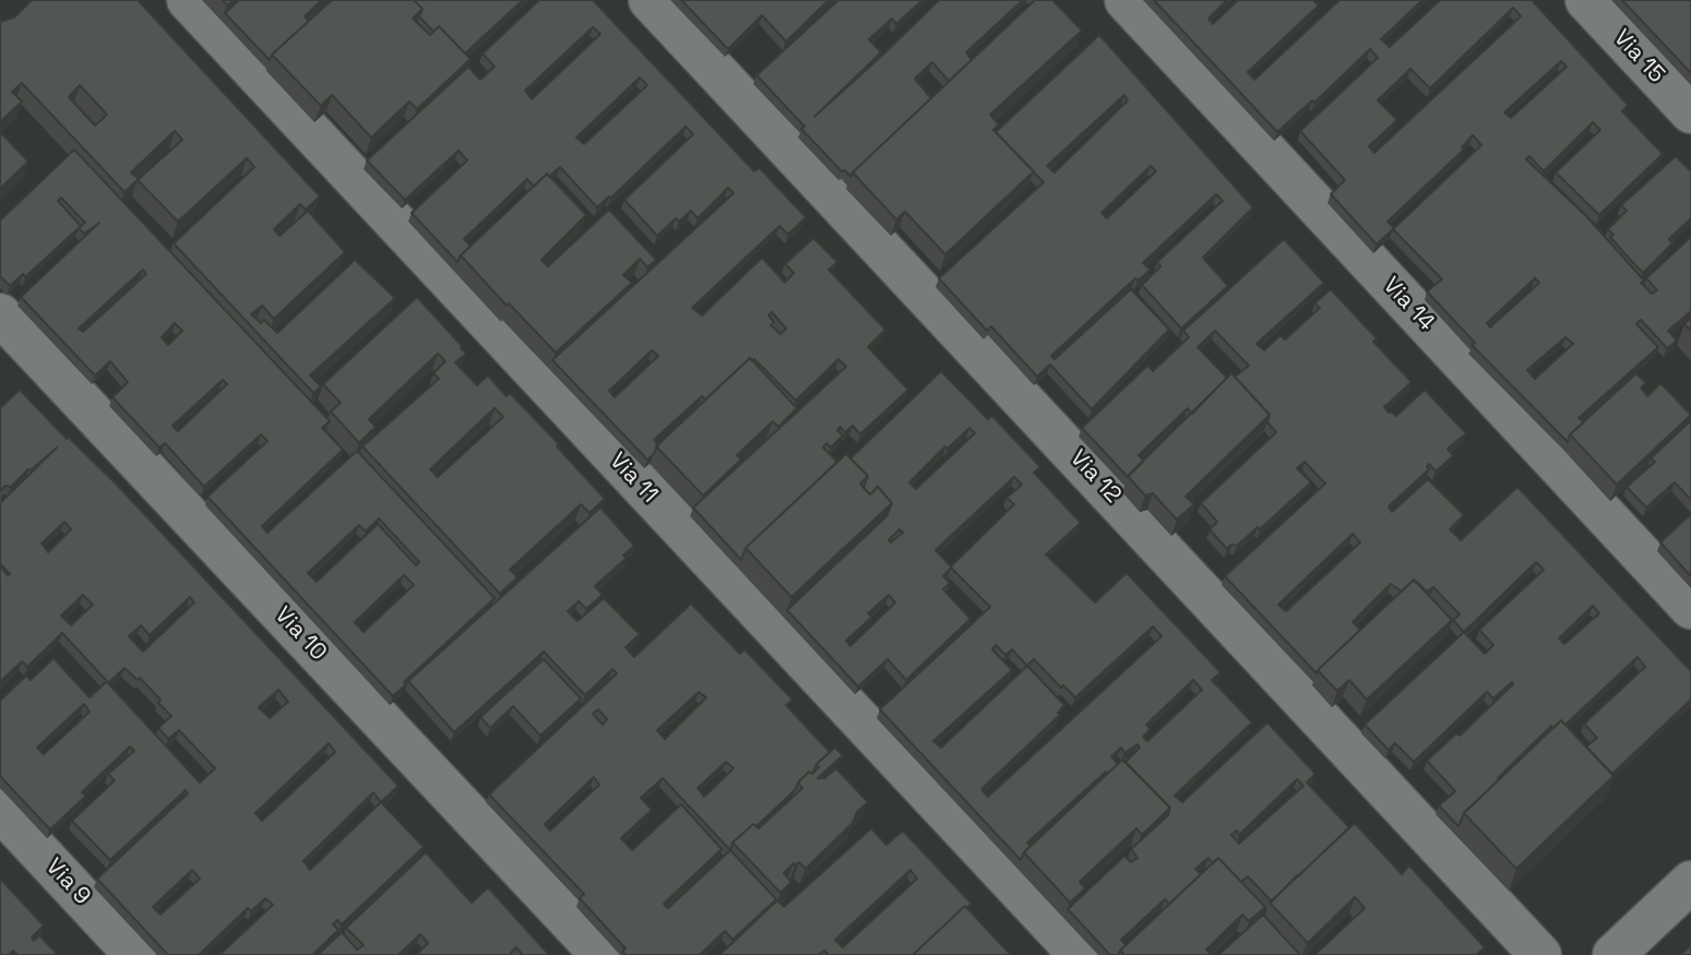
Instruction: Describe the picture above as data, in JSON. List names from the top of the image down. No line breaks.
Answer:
{"streets":{"street":["Via 15","Via 14","Via 12","Via 11","Via 10","Via 9"]}}
